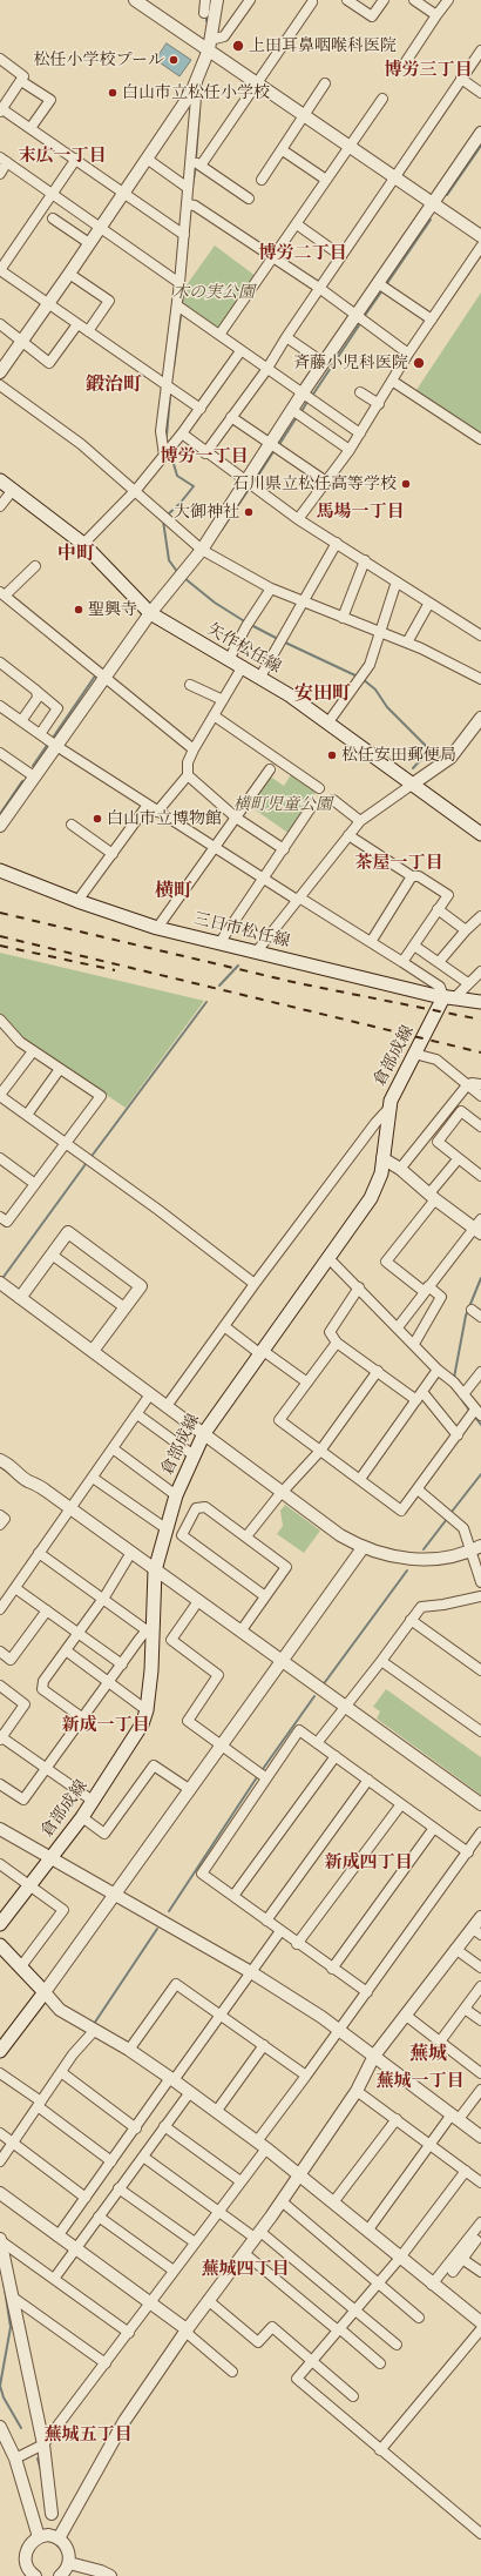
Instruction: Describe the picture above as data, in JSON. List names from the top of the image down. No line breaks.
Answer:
{"streets":{"main road":["矢作松任線","三日市松任線","倉部成線"]},"crossings":[["三日市松任線","倉部成線"]],"districts":["博労三丁目","末広一丁目","博労二丁目","鍛治町","博労一丁目","馬場一丁目","中町","安田町","茶屋一丁目","横町","新成一丁目","新成四丁目","蕪城","蕪城一丁目","蕪城四丁目","蕪城五丁目"],"parks":["木の実公園","横町児童公園"],"places":["上田耳鼻咽喉科医院","松任小学校プール","白山市立松任小学校","斉藤小児科医院","石川県立松任高等学校","大御神社","聖興寺","松任安田郵便局","白山市立博物館"]}
